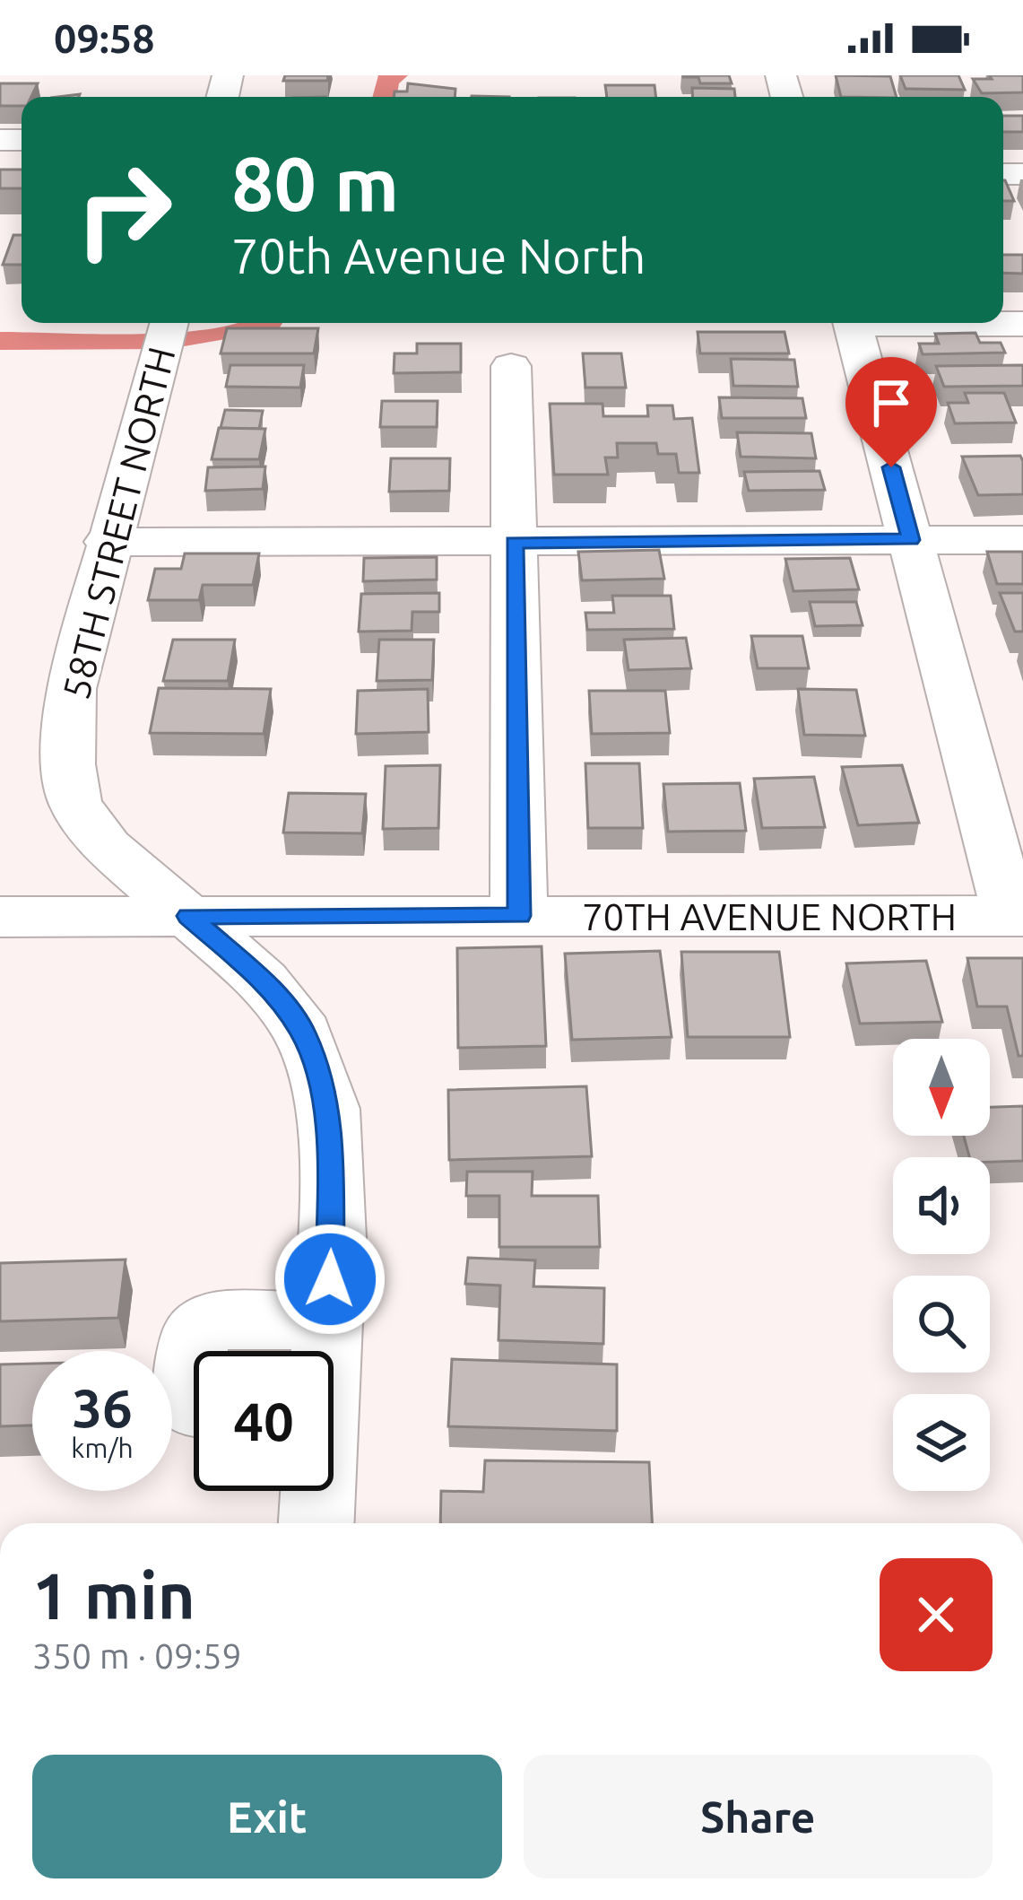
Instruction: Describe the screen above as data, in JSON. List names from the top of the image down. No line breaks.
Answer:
{"streets":{"street":["58TH STREET NORTH","70TH AVENUE NORTH"]},"crossings":[["58TH STREET NORTH","70TH AVENUE NORTH"]],"north":"bottom","page":{"status":"09:58","turn":["80 m","70th Avenue North"],"speed":"36 km/h","limit":"40","heading":["1 min","350 m · 09:59"],"buttons":["Exit","Share"]}}
